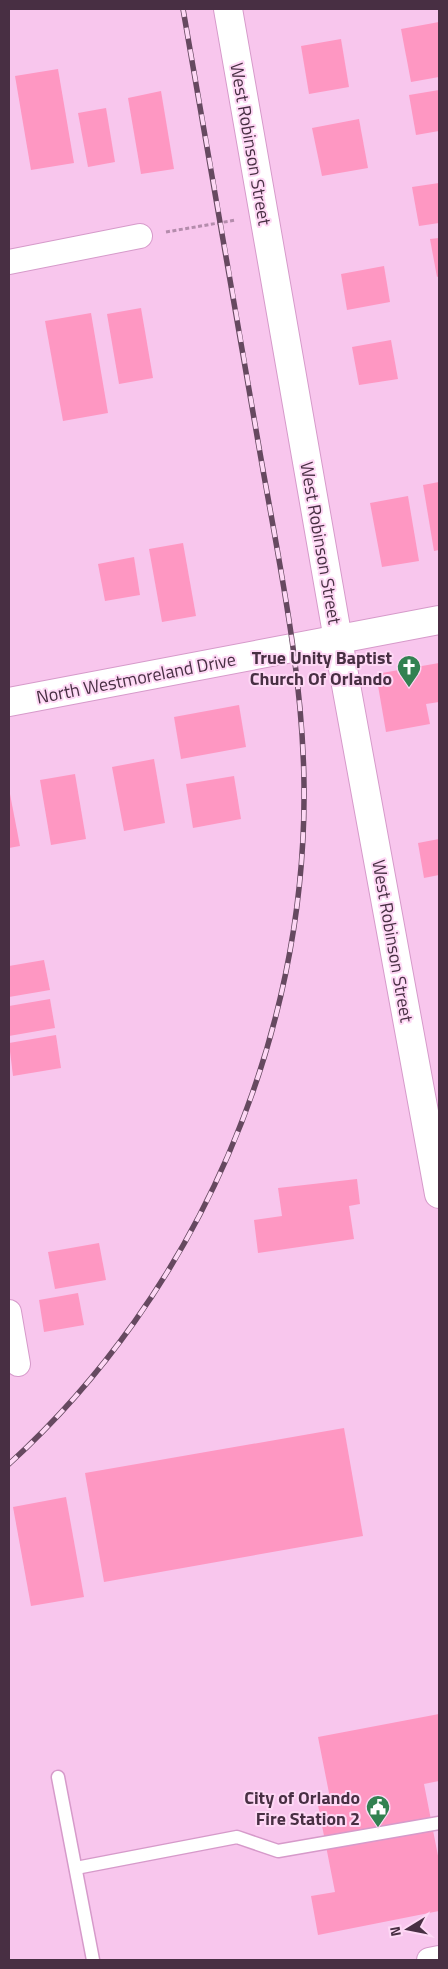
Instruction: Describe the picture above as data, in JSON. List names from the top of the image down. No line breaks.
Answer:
{"streets":{"street":["West Robinson Street","North Westmoreland Drive"]},"crossings":[["West Robinson Street","North Westmoreland Drive"]],"places":{"church":["True Unity Baptist Church Of Orlando"],"public building":["City of Orlando Fire Station 2"]},"north":"left"}
